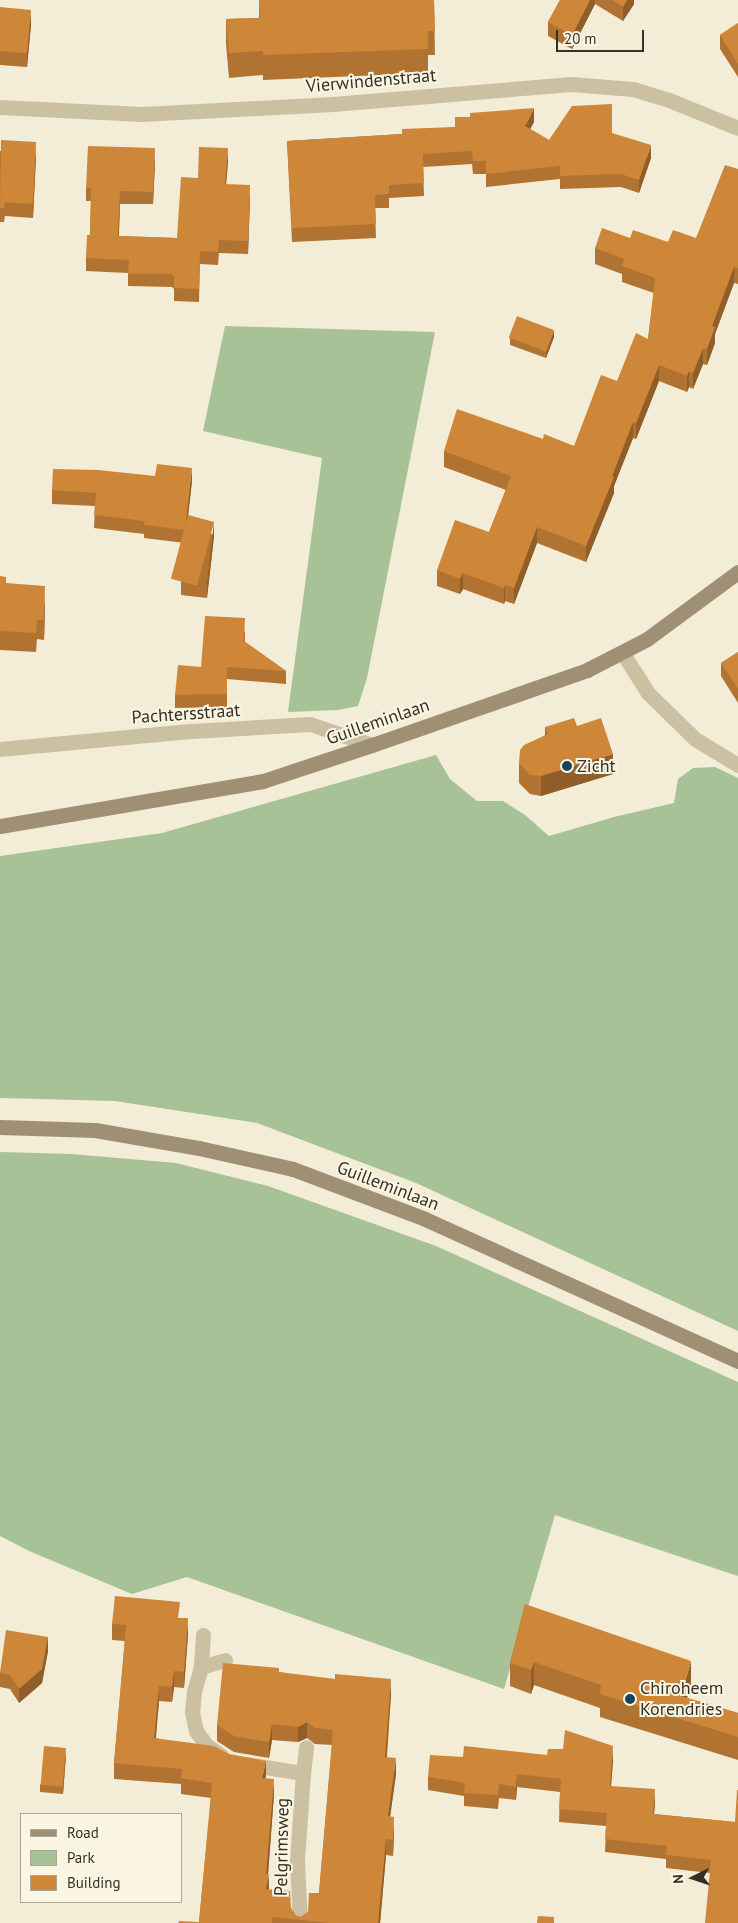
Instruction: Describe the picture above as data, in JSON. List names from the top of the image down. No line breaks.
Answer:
{"streets":{"main road":["Guilleminlaan"],"street":["Vierwindenstraat","Pachtersstraat","Pelgrimsweg"]},"crossings":[["Pachtersstraat","Guilleminlaan"]],"places":["Zicht","Chiroheem Korendries"],"legend":["Road","Park","Building"],"scale_bar":"20 m","north":"left"}
